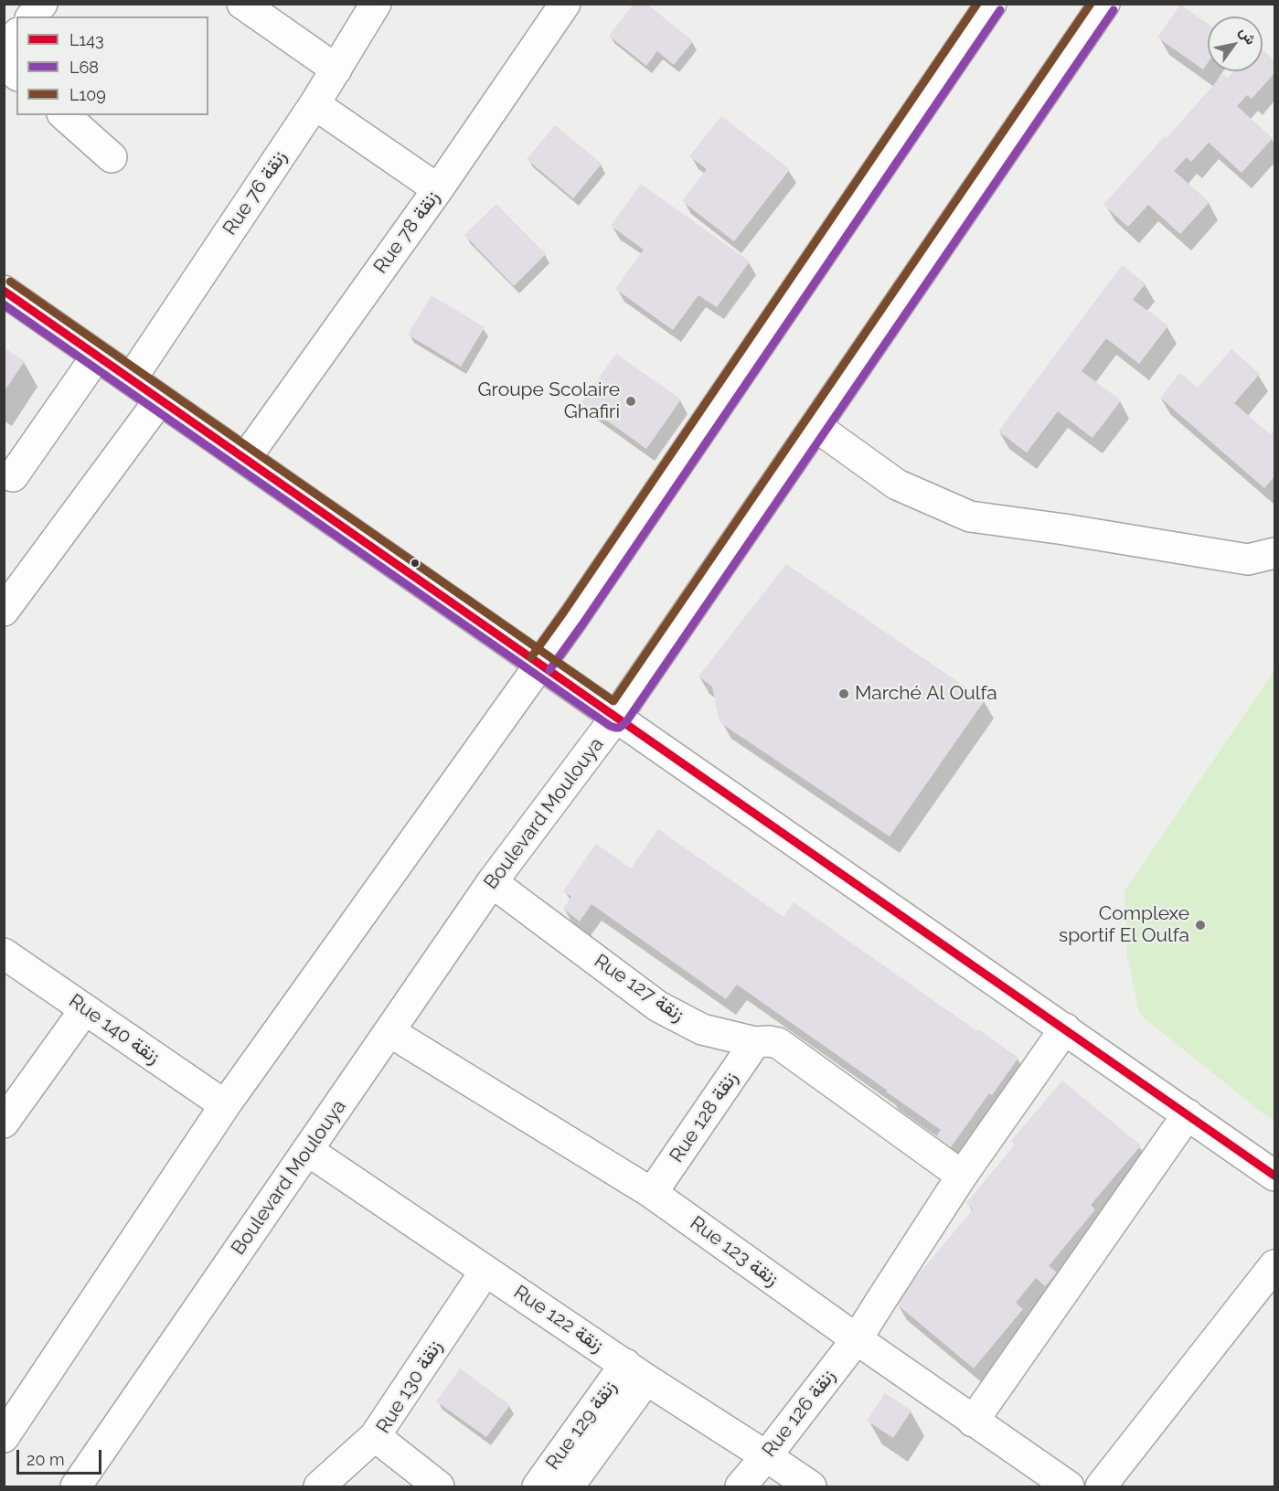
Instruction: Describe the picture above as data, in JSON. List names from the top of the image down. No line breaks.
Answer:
{"streets":{"street":["Rue 76 زنقة","Rue 78 زنقة","Boulevard Moulouya","Rue 127 زنقة","Rue 140 زنقة","Rue 128 زنقة","Rue 123 زنقة","Rue 122 زنقة","Rue 130 زنقة","Rue 126 زنقة","Rue 129 زنقة"]},"crossings":[["Boulevard Moulouya","Rue 127 زنقة"],["Boulevard Moulouya","Rue 123 زنقة"],["Boulevard Moulouya","Rue 122 زنقة"],["Rue 127 زنقة","Rue 128 زنقة"],["Rue 127 زنقة","Rue 126 زنقة"],["Rue 128 زنقة","Rue 123 زنقة"],["Rue 123 زنقة","Rue 126 زنقة"],["Rue 122 زنقة","Rue 130 زنقة"],["Rue 122 زنقة","Rue 126 زنقة"],["Rue 122 زنقة","Rue 129 زنقة"]],"places":["Groupe Scolaire Ghafiri","Marché Al Oulfa","Complexe sportif El Oulfa"],"lines":["transit line L109","transit line L68","transit line L143"],"legend":["L143","L68","L109"],"scale_bar":"20 m","north":"top right"}
